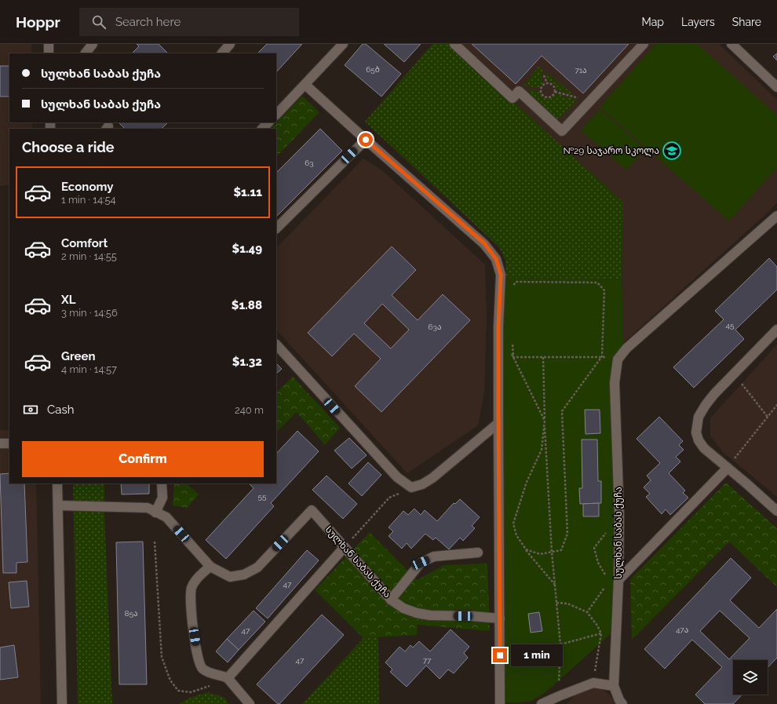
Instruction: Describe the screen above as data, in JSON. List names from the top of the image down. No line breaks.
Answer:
{"streets":{"street":["სულხან საბას ქუჩა"]},"places":{"school or university":["№29 საჯარო სკოლა"]},"house_numbers":["65ბ","71ა","63","45","63ა","55","47","85ა","47ა","47","47","77"],"page":{"header":"Hoppr","search":"Search here","nav":["Map","Layers","Share"],"banner":["სულხან საბას ქუჩა","სულხან საბას ქუჩა"],"heading":"Choose a ride","list":[{"name":"Economy","note":"1 min · 14:54","value":"$1.11"},{"name":"Comfort","note":"2 min · 14:55","value":"$1.49"},{"name":"XL","note":"3 min · 14:56","value":"$1.88"},{"name":"Green","note":"4 min · 14:57","value":"$1.32"}],"pay":["Cash","240 m"],"buttons":"Confirm","bubble":"1 min"}}
